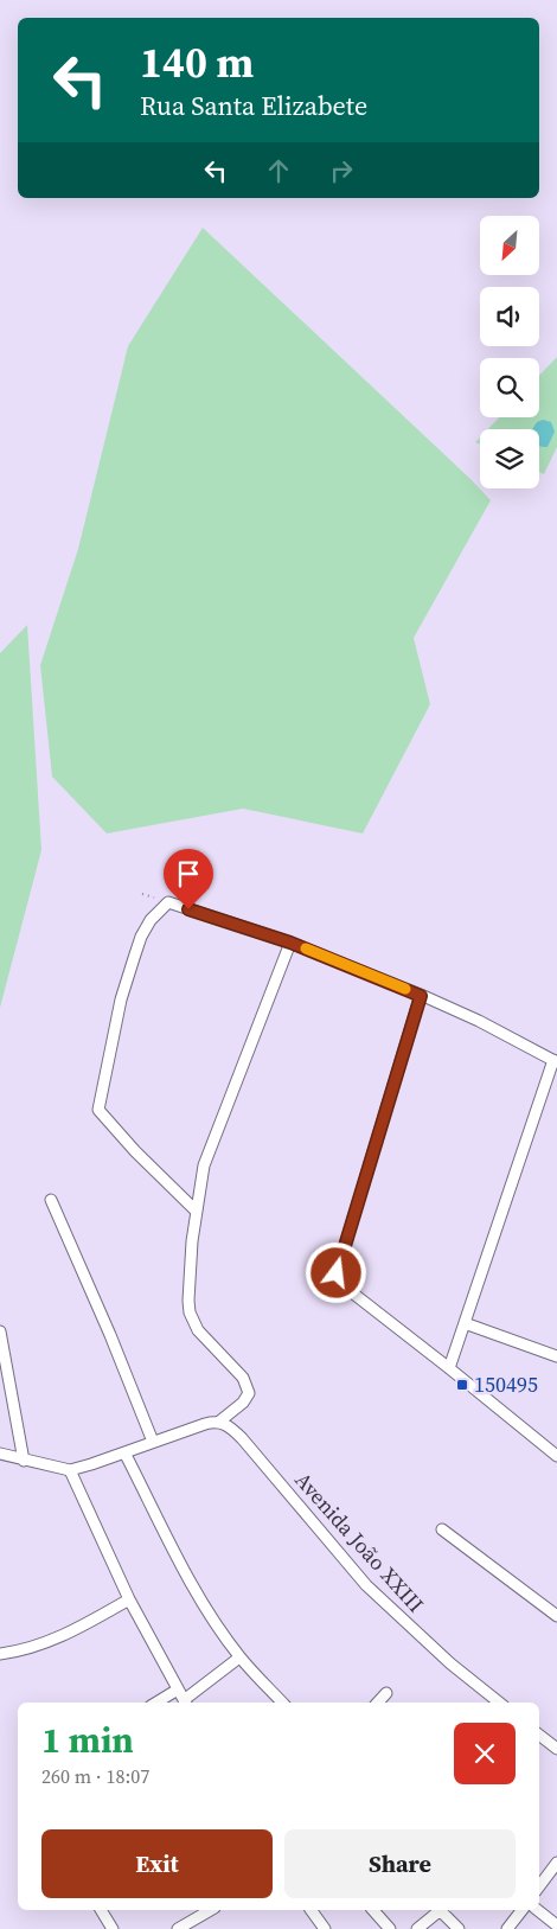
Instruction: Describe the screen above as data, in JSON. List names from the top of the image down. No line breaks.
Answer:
{"streets":{"street":["Avenida João XXIII"]},"places":{"transit":["150495"]},"north":"bottom left","page":{"turn":["140 m","Rua Santa Elizabete"],"heading":["1 min","260 m · 18:07"],"buttons":["Exit","Share"]}}
